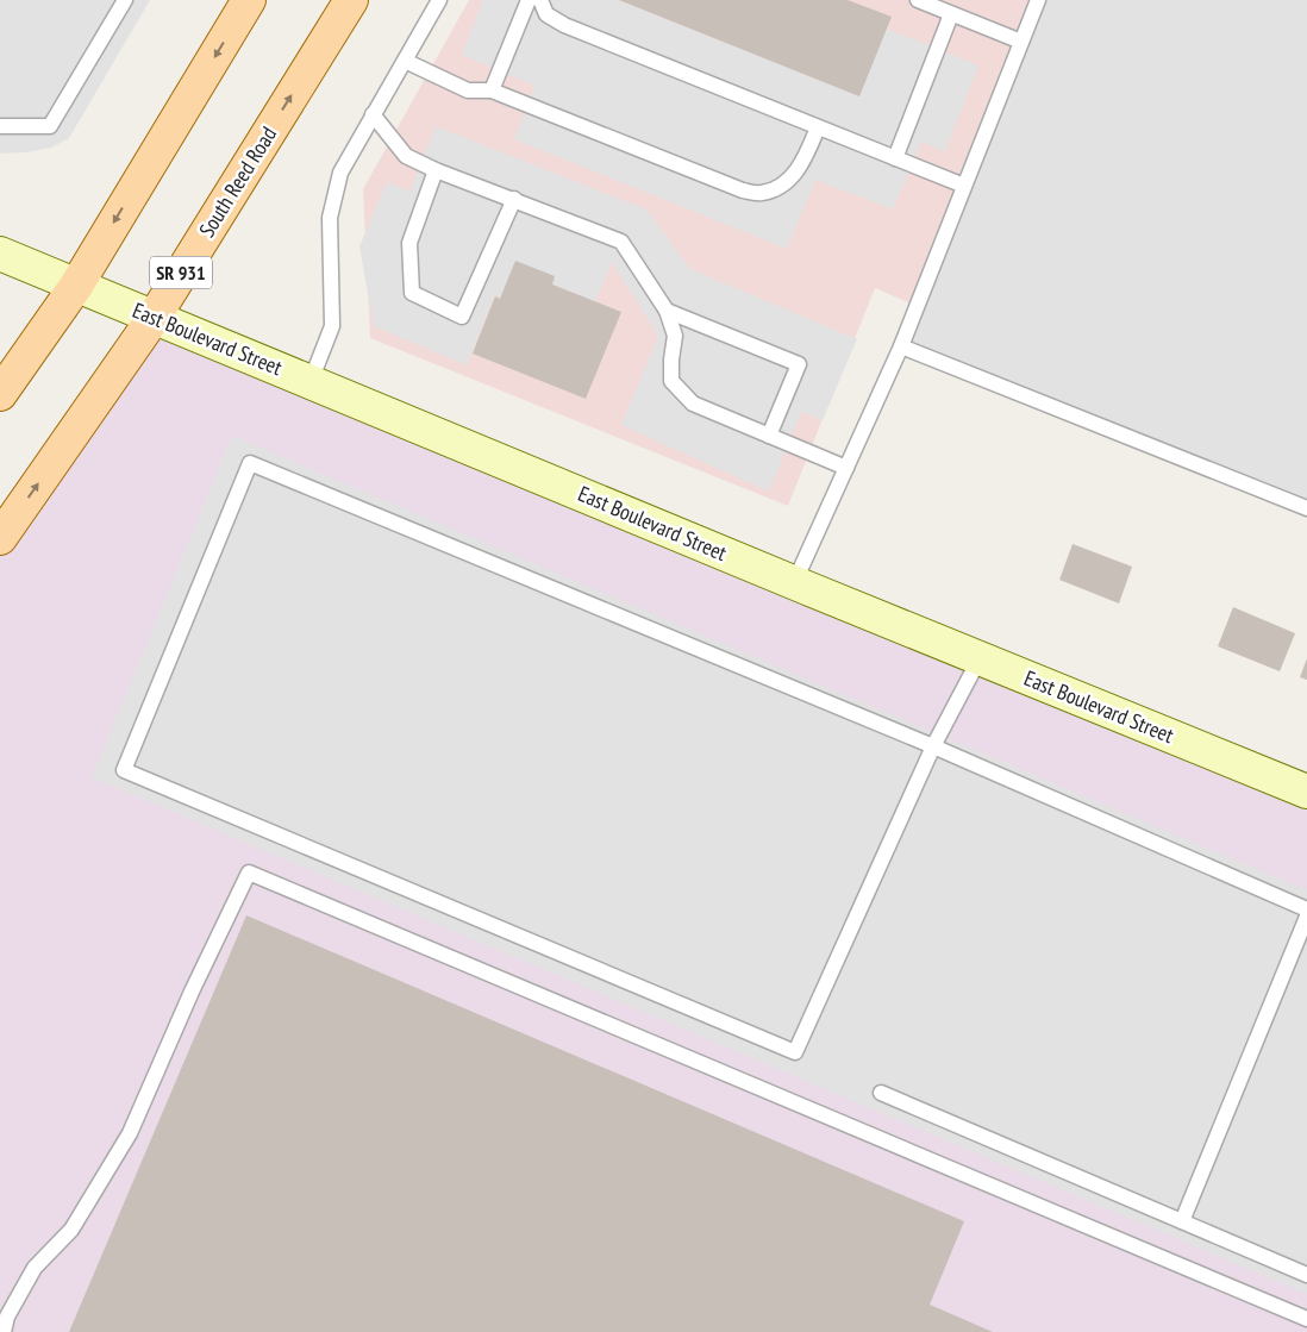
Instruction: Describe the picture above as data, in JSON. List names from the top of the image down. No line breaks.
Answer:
{"streets":{"main road":["South Reed Road","SR 931","East Boulevard Street"]},"crossings":[["South Reed Road","East Boulevard Street"]]}
